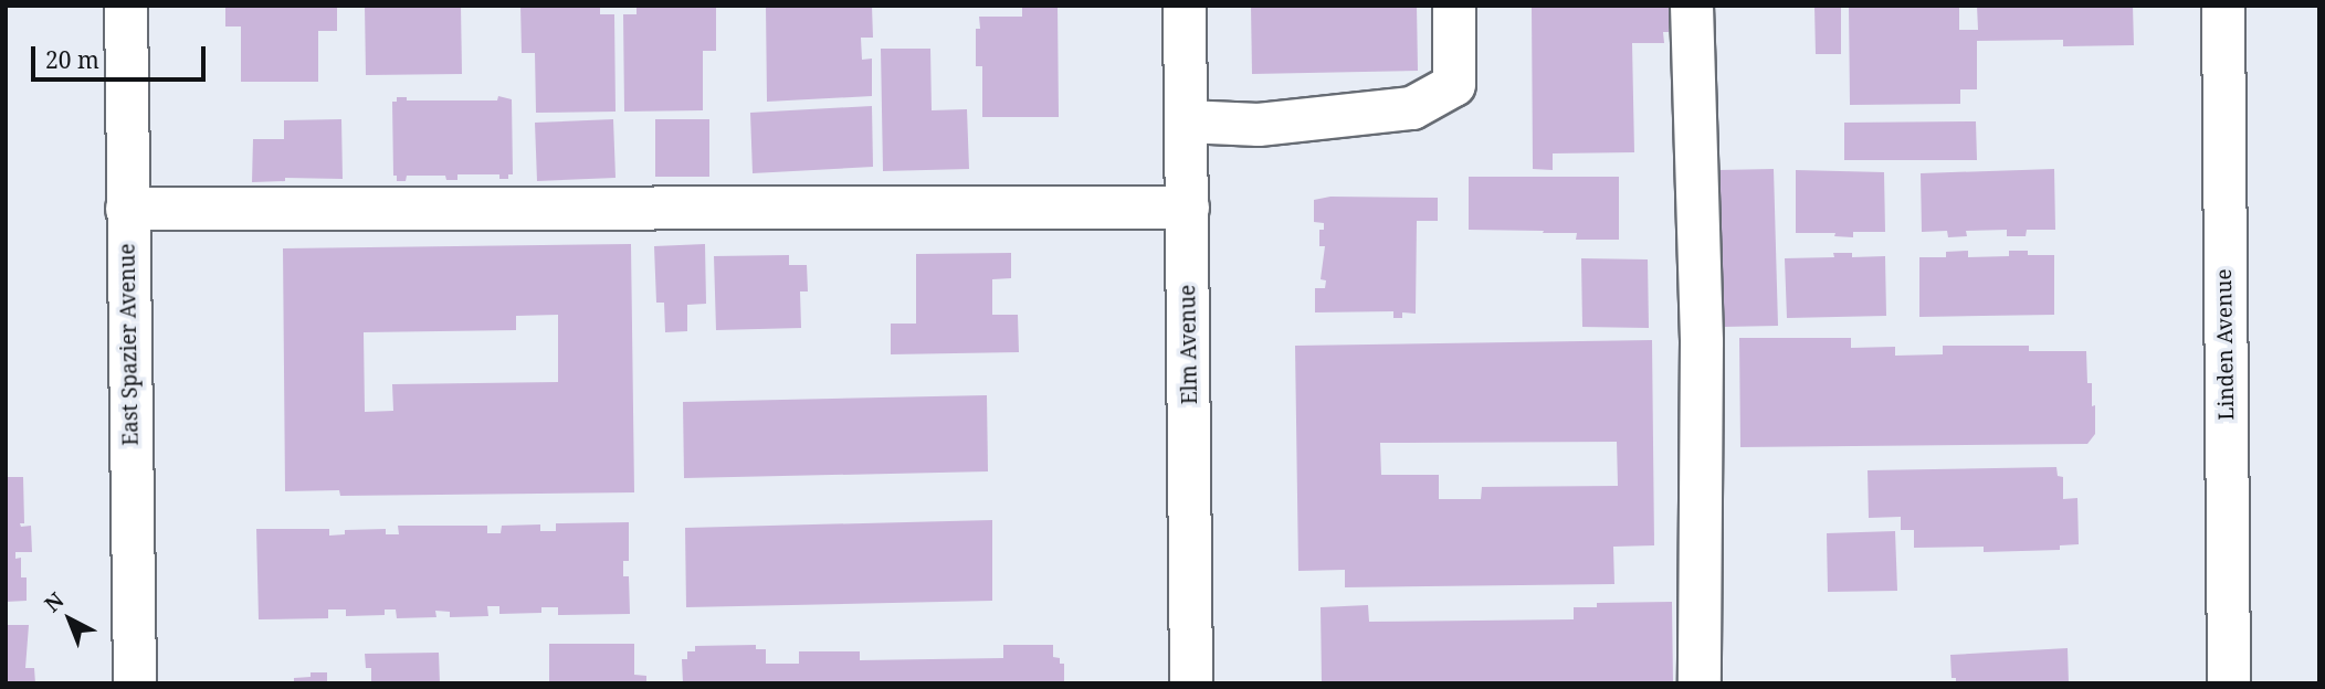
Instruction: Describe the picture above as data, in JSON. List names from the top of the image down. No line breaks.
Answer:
{"streets":{"street":["East Spazier Avenue","Elm Avenue","Linden Avenue"]},"scale_bar":"20 m","north":"top left"}
